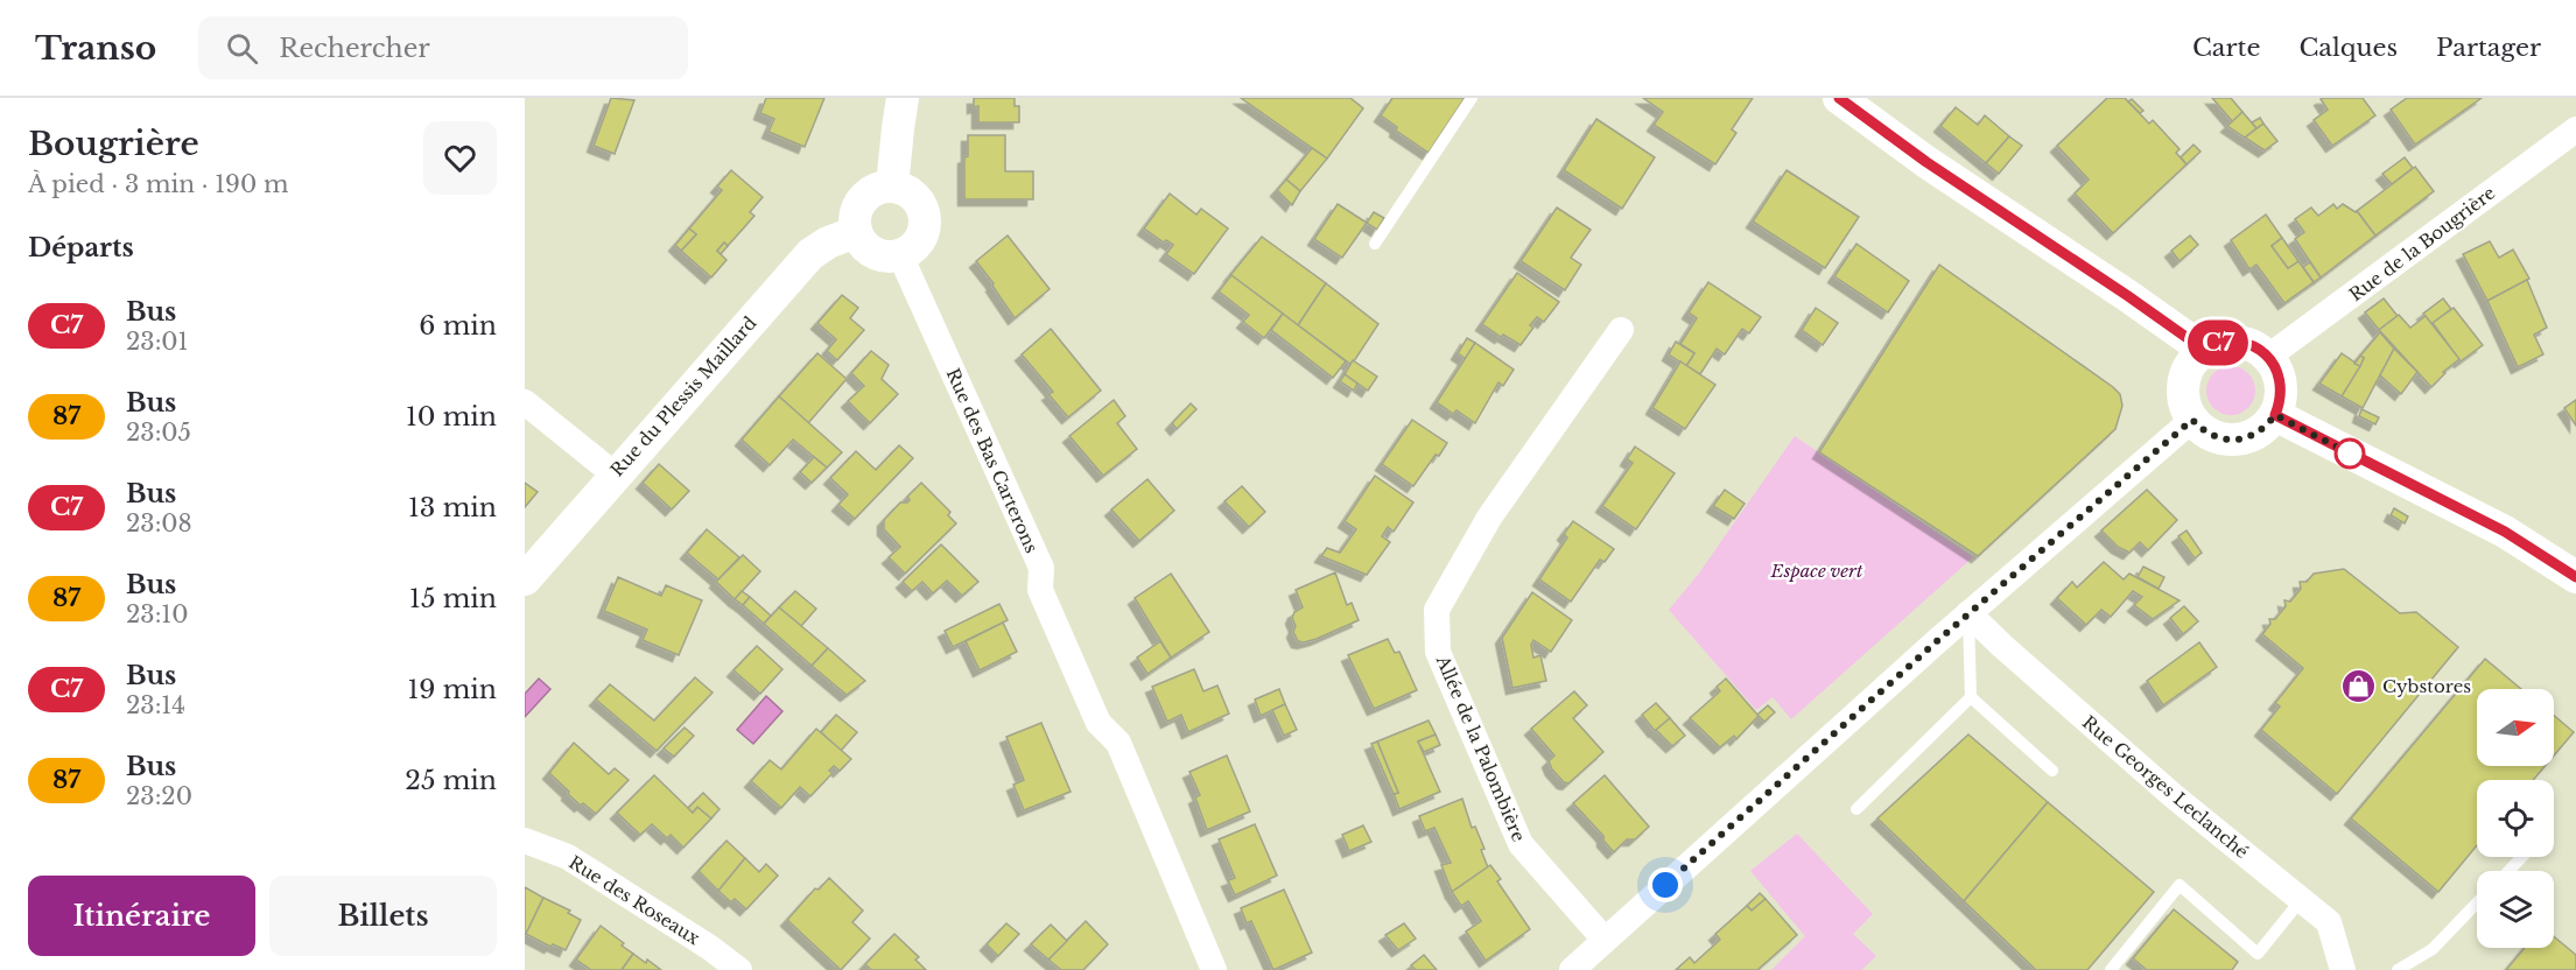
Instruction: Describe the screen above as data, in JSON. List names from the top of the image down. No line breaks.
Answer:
{"streets":{"street":["Rue de la Bougrière","Rue du Plessis Maillard","Rue des Bas Carterons","Allée de la Palombière","Rue Georges Leclanché","Rue des Roseaux"]},"crossings":[["Rue du Plessis Maillard","Rue des Bas Carterons"]],"parks":["Espace vert"],"places":{"shop":["Cybstores"]},"lines":["bus line C7"],"north":"right","page":{"header":"Transo","search":"Rechercher","nav":["Carte","Calques","Partager"],"heading":[["Bougrière","À pied · 3 min · 190 m"],"Départs"],"on_map":"C7","list":[{"mark":"C7","name":"Bus","note":"23:01","value":"6 min"},{"mark":"87","name":"Bus","note":"23:05","value":"10 min"},{"mark":"C7","name":"Bus","note":"23:08","value":"13 min"},{"mark":"87","name":"Bus","note":"23:10","value":"15 min"},{"mark":"C7","name":"Bus","note":"23:14","value":"19 min"},{"mark":"87","name":"Bus","note":"23:20","value":"25 min"}],"buttons":["Itinéraire","Billets"]}}
